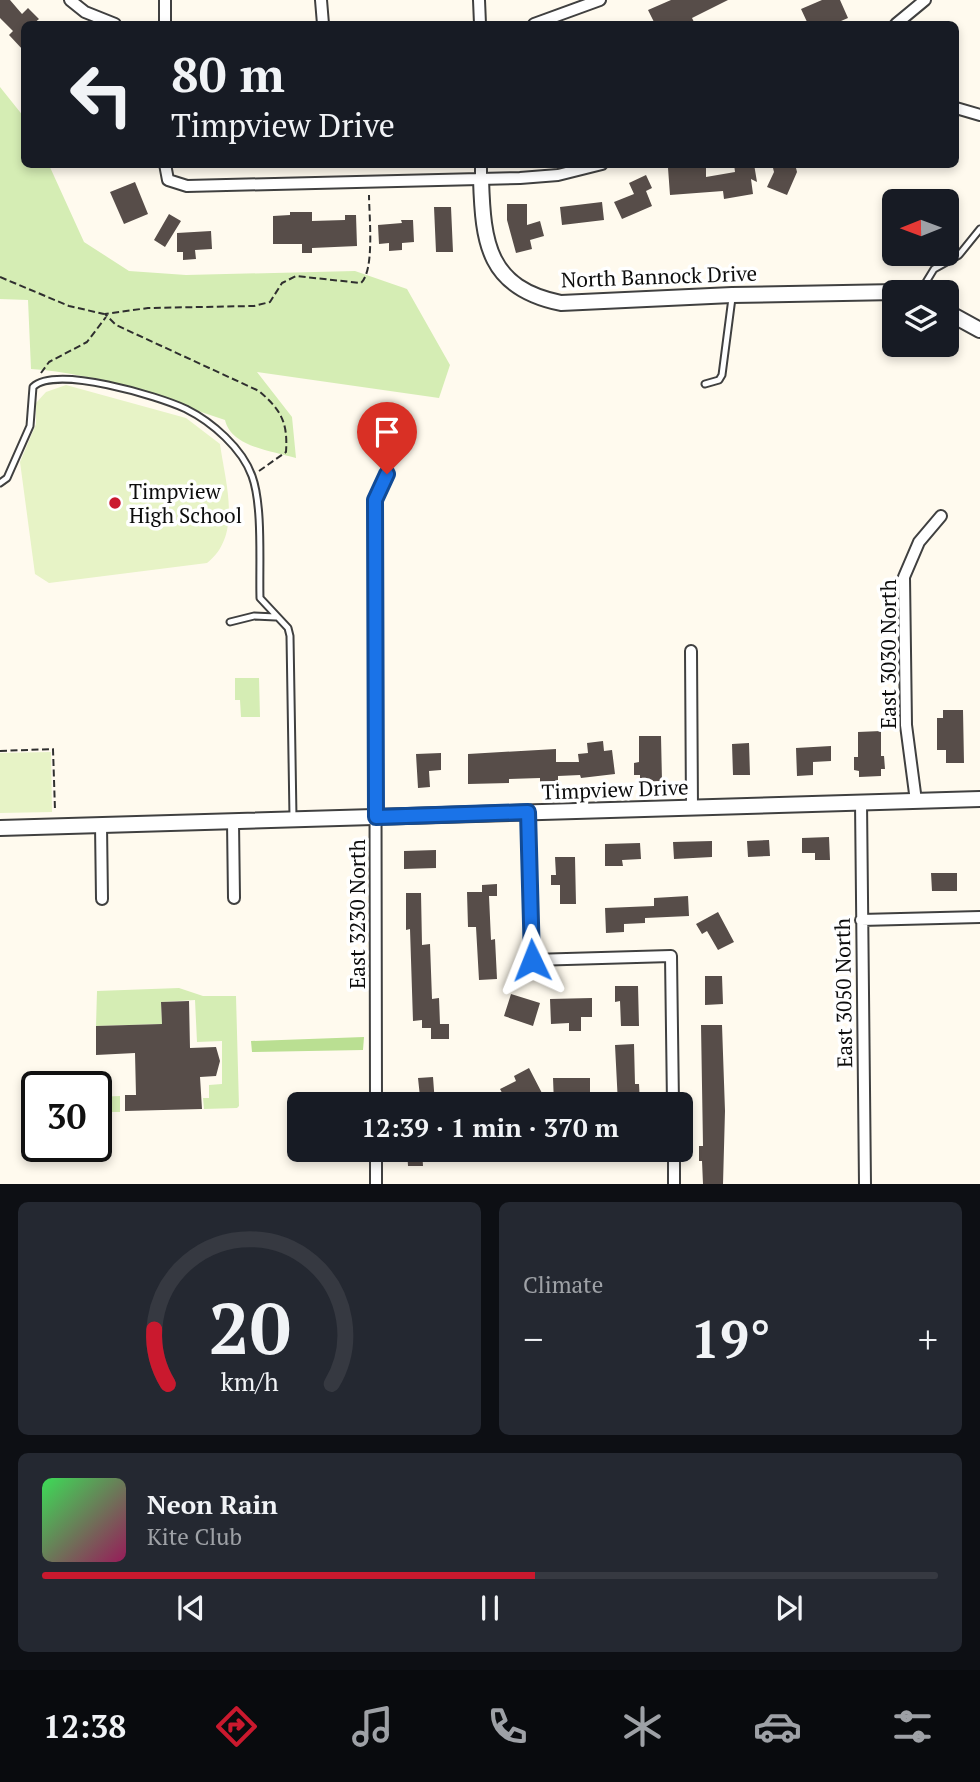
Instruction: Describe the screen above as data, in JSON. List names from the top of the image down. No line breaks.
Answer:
{"streets":{"street":["North Bannock Drive","East 3030 North","Timpview Drive","East 3230 North","East 3050 North"]},"crossings":[["East 3030 North","Timpview Drive"],["Timpview Drive","East 3230 North"],["Timpview Drive","East 3050 North"]],"places":["Timpview High School"],"north":"left","page":{"turn":["80 m","Timpview Drive"],"limit":"30","trip":"12:39 · 1 min · 370 m","tile":"Climate","heat":["−","19°","+"],"song":["Neon Rain","Kite Club"],"tabs":"12:38","gauge":["20","km/h"]}}
